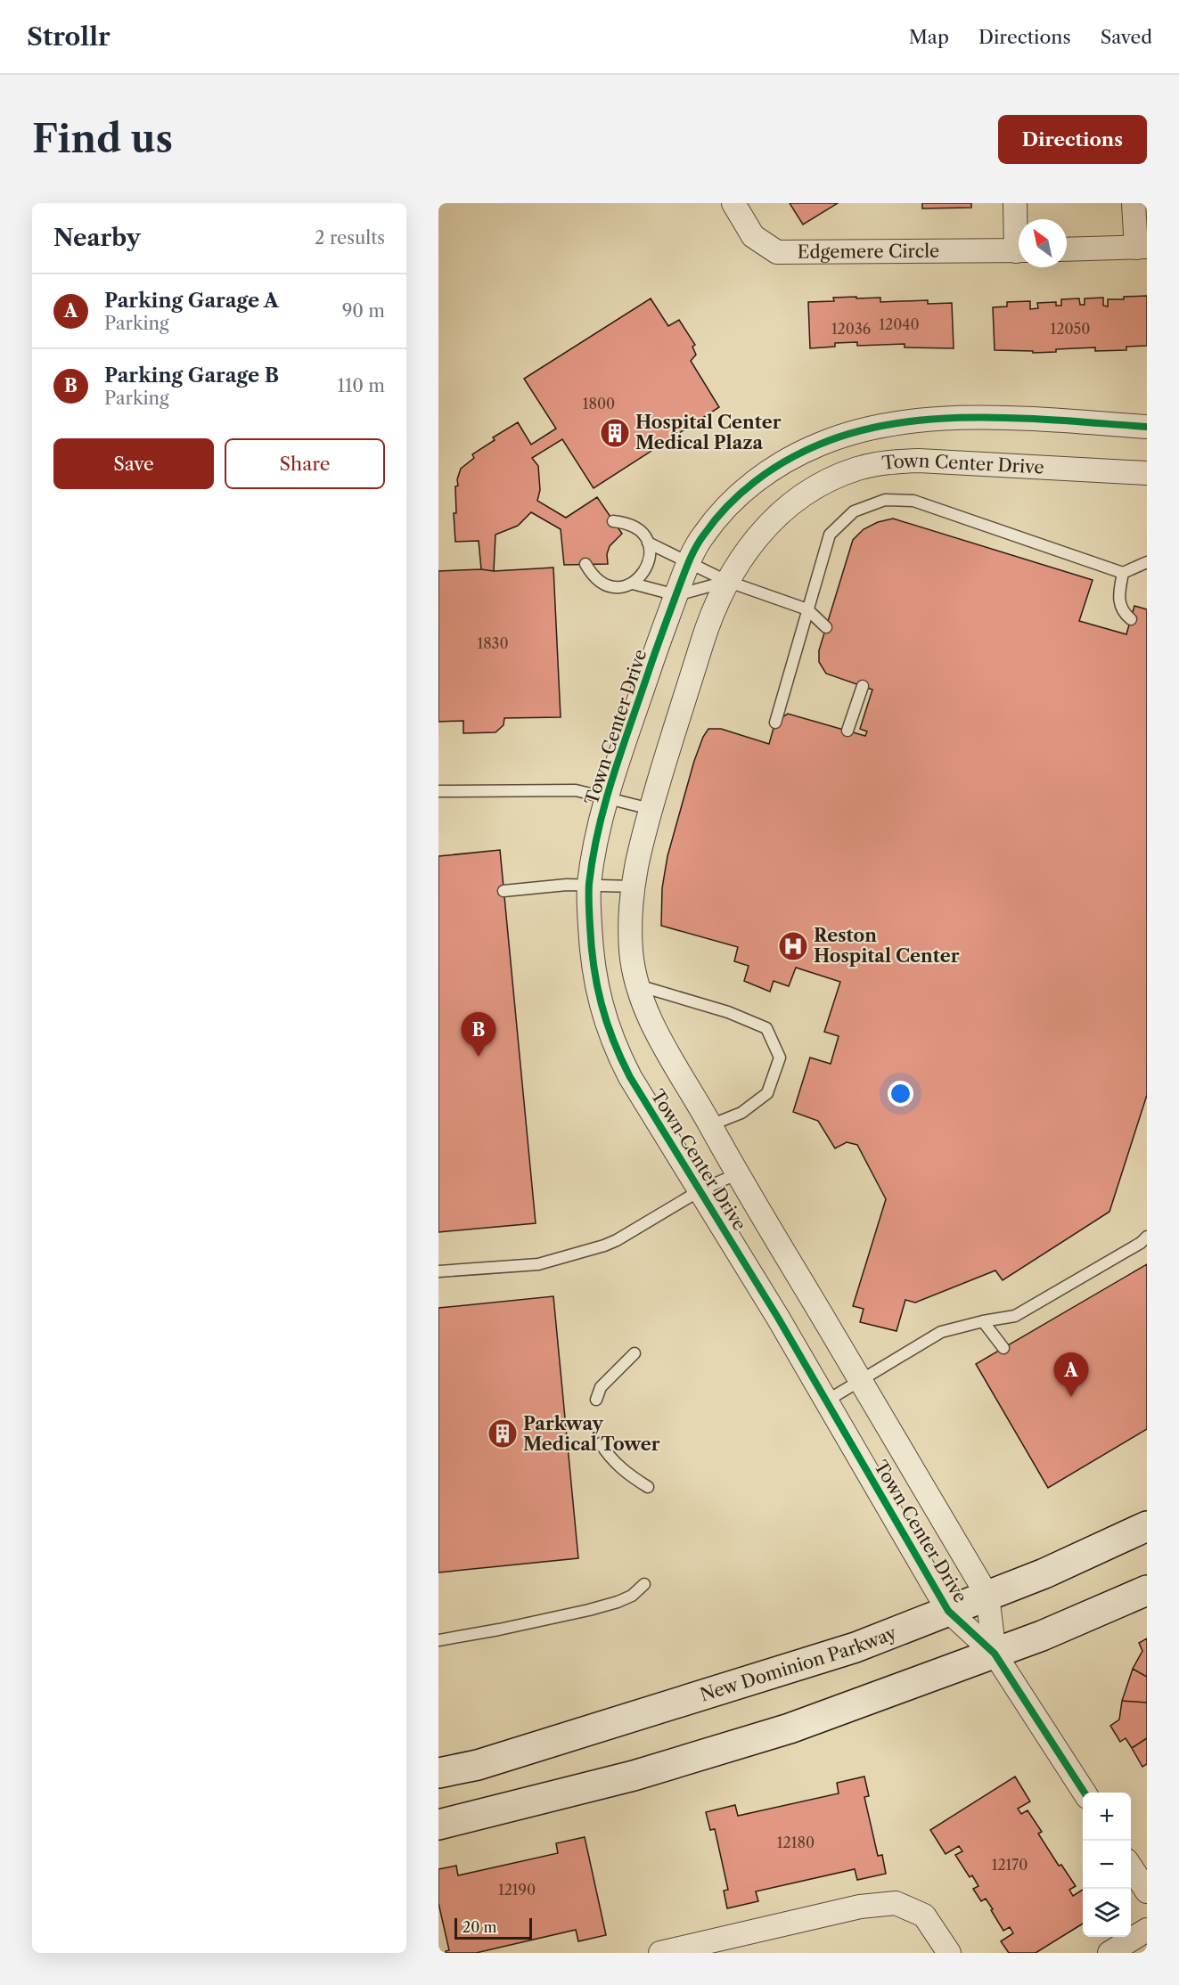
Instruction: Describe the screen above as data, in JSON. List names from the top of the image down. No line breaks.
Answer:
{"streets":{"main road":["New Dominion Parkway"],"street":["Edgemere Circle","Town Center Drive"]},"crossings":[["Town Center Drive","New Dominion Parkway"]],"places":{"building":["Hospital Center Medical Plaza","Parkway Medical Tower"],"hospital":["Reston Hospital Center"]},"house_numbers":["12040","12036","12050","1800","1830","12180","12170","12190"],"scale_bar":"20 m","north":"top left","page":{"header":"Strollr","nav":["Map","Directions","Saved"],"buttons":["Directions",["Save","Share"]],"title":"Find us","heading":["Nearby","2 results"],"list":[{"mark":"A","name":"Parking Garage A","note":"Parking","value":"90 m"},{"mark":"B","name":"Parking Garage B","note":"Parking","value":"110 m"}],"pins":["B","A"],"map_buttons":["+","−"],"scale":"20 m"}}
